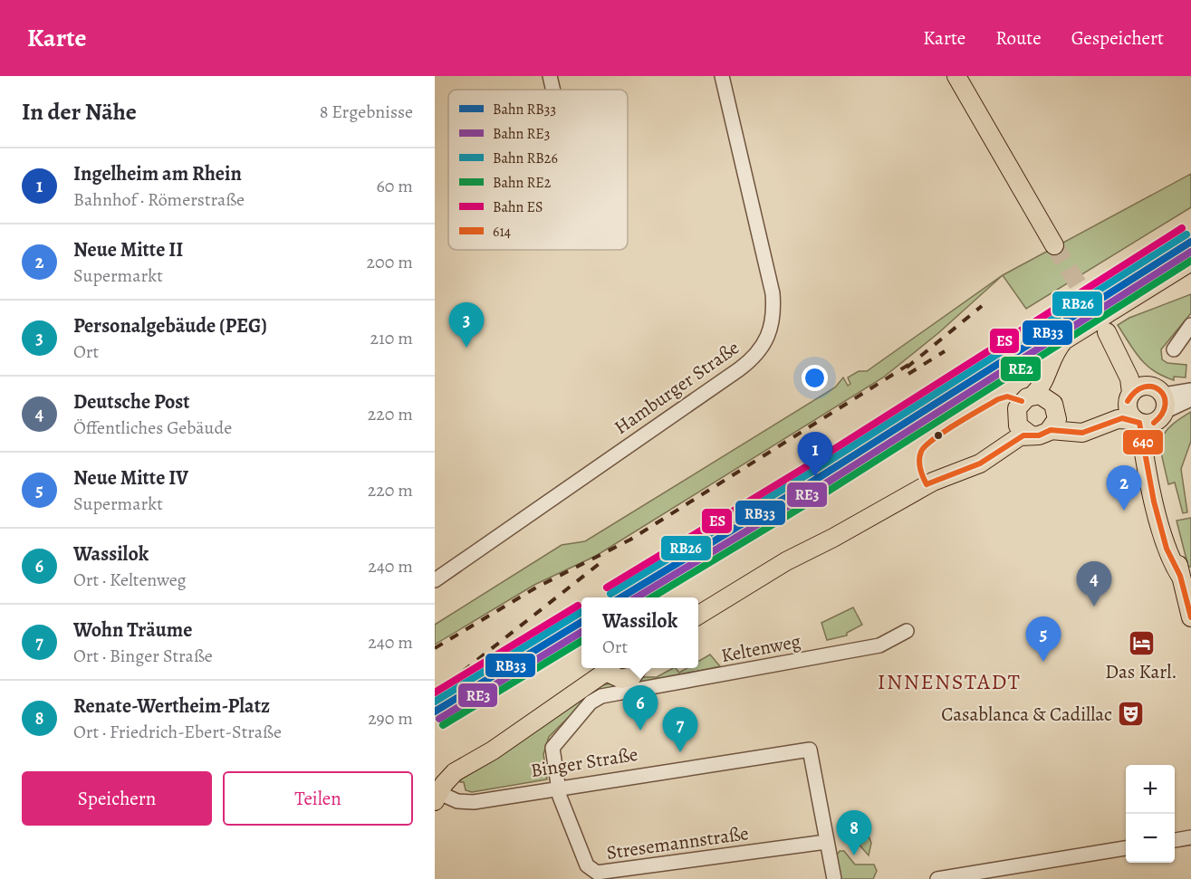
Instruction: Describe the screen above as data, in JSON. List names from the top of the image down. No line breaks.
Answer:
{"streets":{"street":["Hamburger Straße","Keltenweg","Binger Straße","Stresemannstraße"]},"crossings":[["Keltenweg","Binger Straße"],["Keltenweg","Stresemannstraße"],["Binger Straße","Stresemannstraße"]],"districts":["INNENSTADT"],"places":{"hotel":["Das Karl."],"theatre":["Casablanca & Cadillac"]},"lines":["rail line ES","rail line RB26","rail line RB33","rail line RE3","rail line RE2","transit line 640"],"legend":["Bahn RB33","Bahn RE3","Bahn RB26","Bahn RE2","Bahn ES","614"],"page":{"header":"Karte","nav":["Karte","Route","Gespeichert"],"heading":["In der Nähe","8 Ergebnisse"],"list":[{"mark":"1","name":"Ingelheim am Rhein","note":"Bahnhof · Römerstraße","value":"60 m"},{"mark":"2","name":"Neue Mitte II","note":"Supermarkt","value":"200 m"},{"mark":"3","name":"Personalgebäude (PEG)","note":"Ort","value":"210 m"},{"mark":"4","name":"Deutsche Post","note":"Öffentliches Gebäude","value":"220 m"},{"mark":"5","name":"Neue Mitte IV","note":"Supermarkt","value":"220 m"},{"mark":"6","name":"Wassilok","note":"Ort · Keltenweg","value":"240 m"},{"mark":"7","name":"Wohn Träume","note":"Ort · Binger Straße","value":"240 m"},{"mark":"8","name":"Renate-Wertheim-Platz","note":"Ort · Friedrich-Ebert-Straße","value":"290 m"}],"pins":["3","1","2","4","5","6","7","8"],"popup":["Wassilok","Ort"],"buttons":["Speichern","Teilen"],"map_buttons":["+","−"]}}
